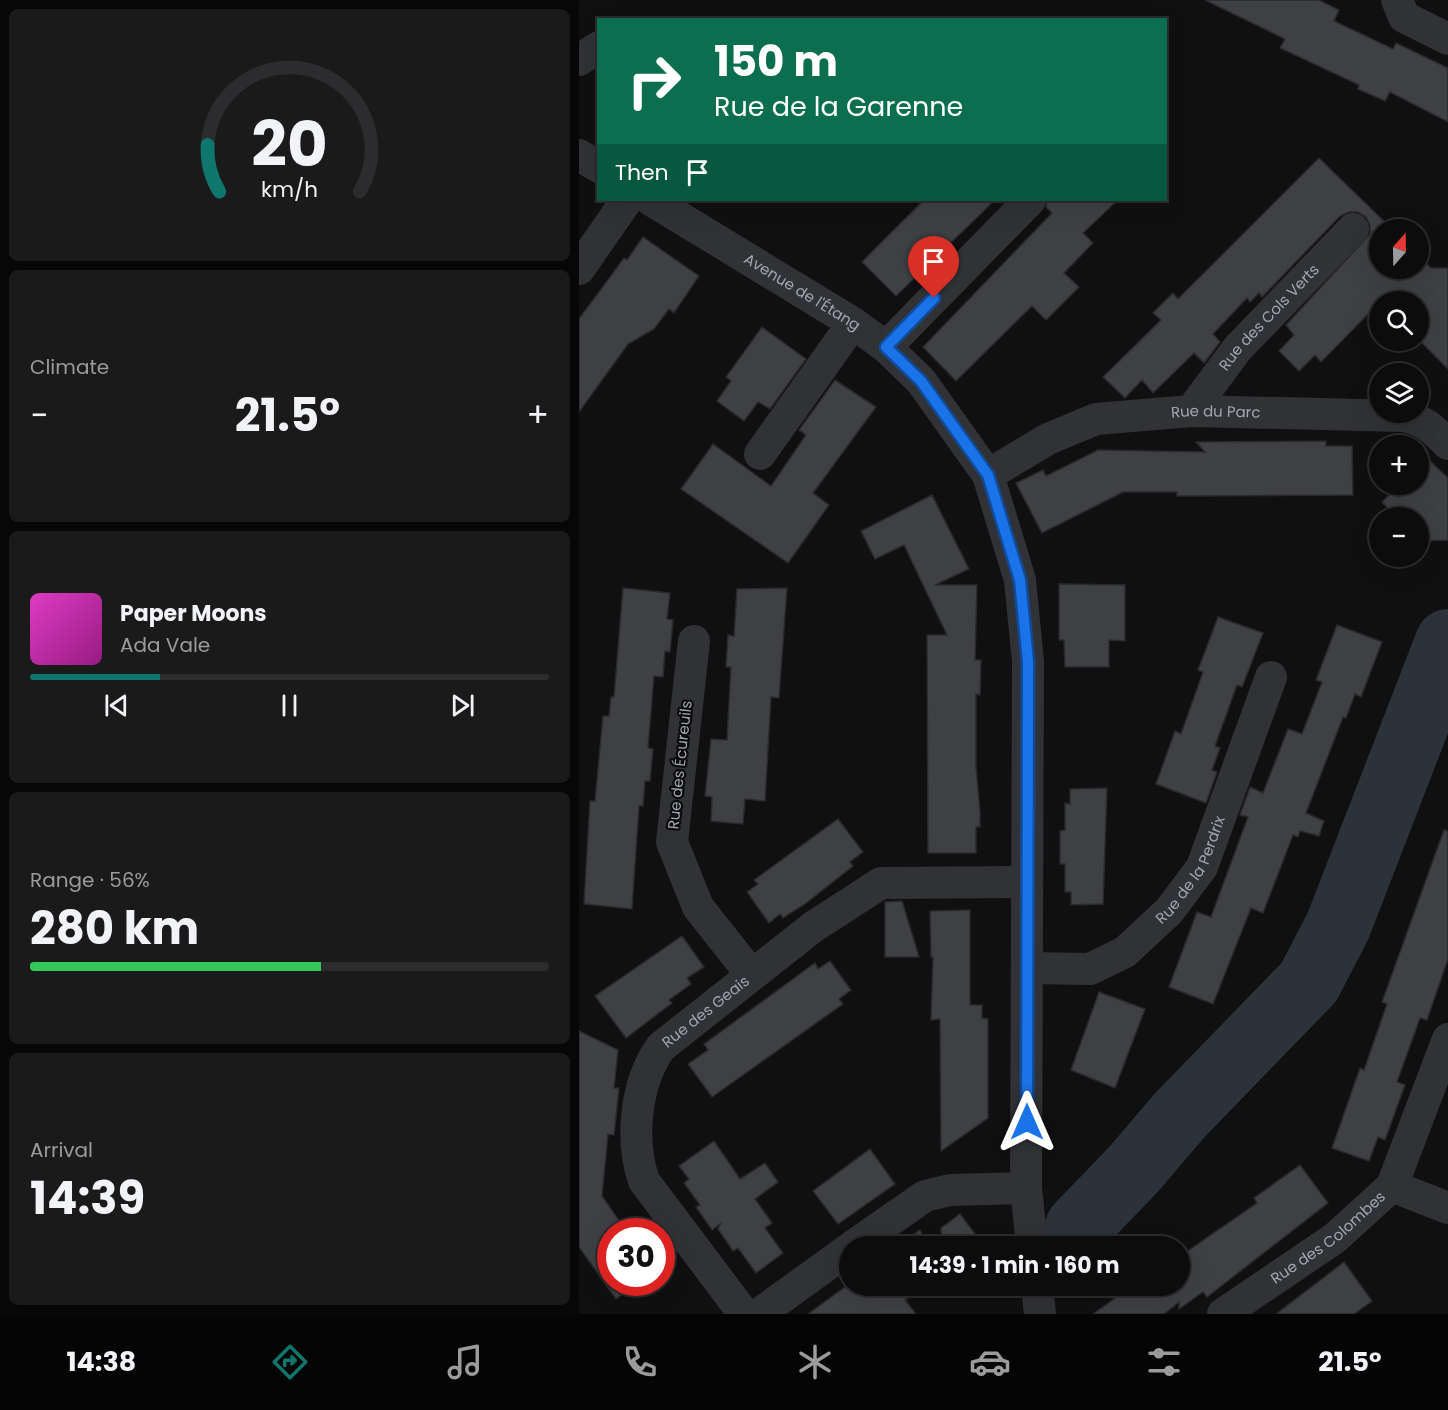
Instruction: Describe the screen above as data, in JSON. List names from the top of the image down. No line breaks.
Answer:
{"streets":{"street":["Avenue de l'Étang","Rue des Cols Verts","Rue du Parc","Rue des Écureuils","Rue de la Perdrix","Rue des Geais","Rue des Colombes"]},"crossings":[["Avenue de l'Étang","Rue du Parc"],["Avenue de l'Étang","Rue de la Perdrix"],["Avenue de l'Étang","Rue des Geais"],["Rue des Cols Verts","Rue du Parc"],["Rue des Écureuils","Rue des Geais"]],"north":"top","page":{"turn":["150 m","Rue de la Garenne"],"then":"Then","map_buttons":["+","−"],"tile":["Climate",["Range · 56%","280 km"],["Arrival","14:39"]],"heat":["−","21.5°","+"],"song":["Paper Moons","Ada Vale"],"limit":"30","trip":"14:39 · 1 min · 160 m","tabs":["14:38","21.5°"],"gauge":["20","km/h"]}}
